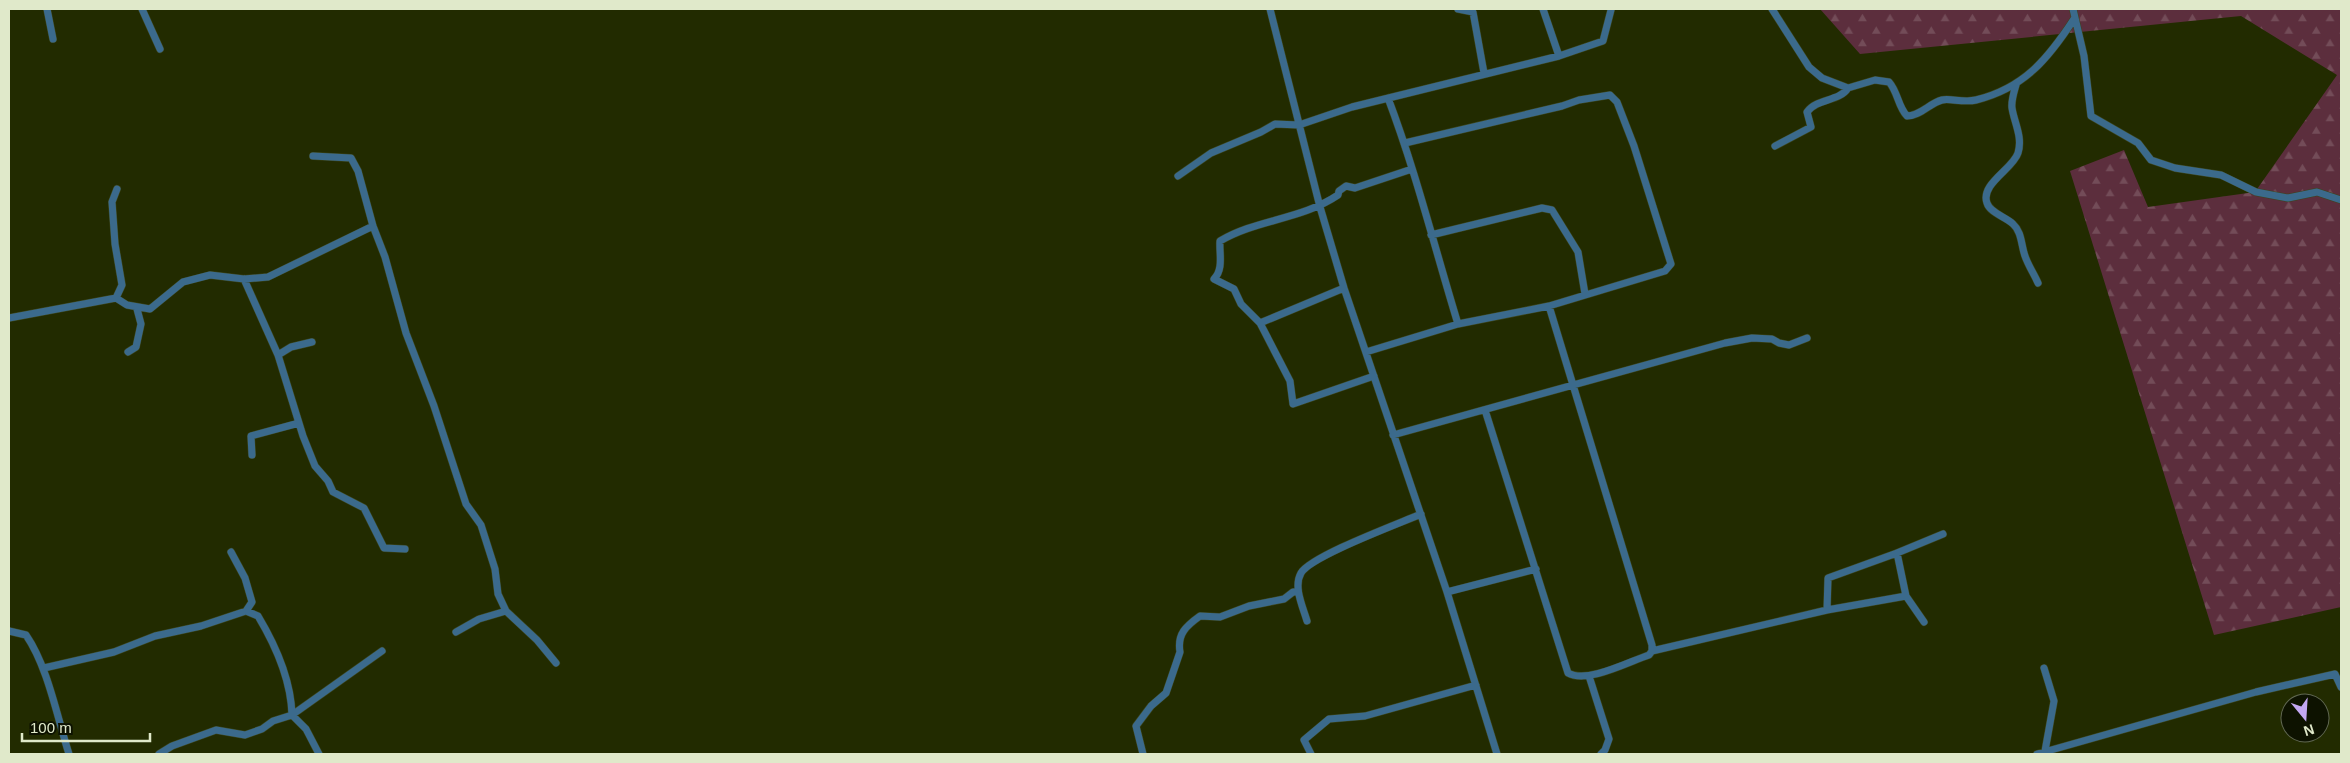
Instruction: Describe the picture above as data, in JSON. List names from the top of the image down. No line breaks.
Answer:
{"scale_bar":"100 m","north":"bottom"}
